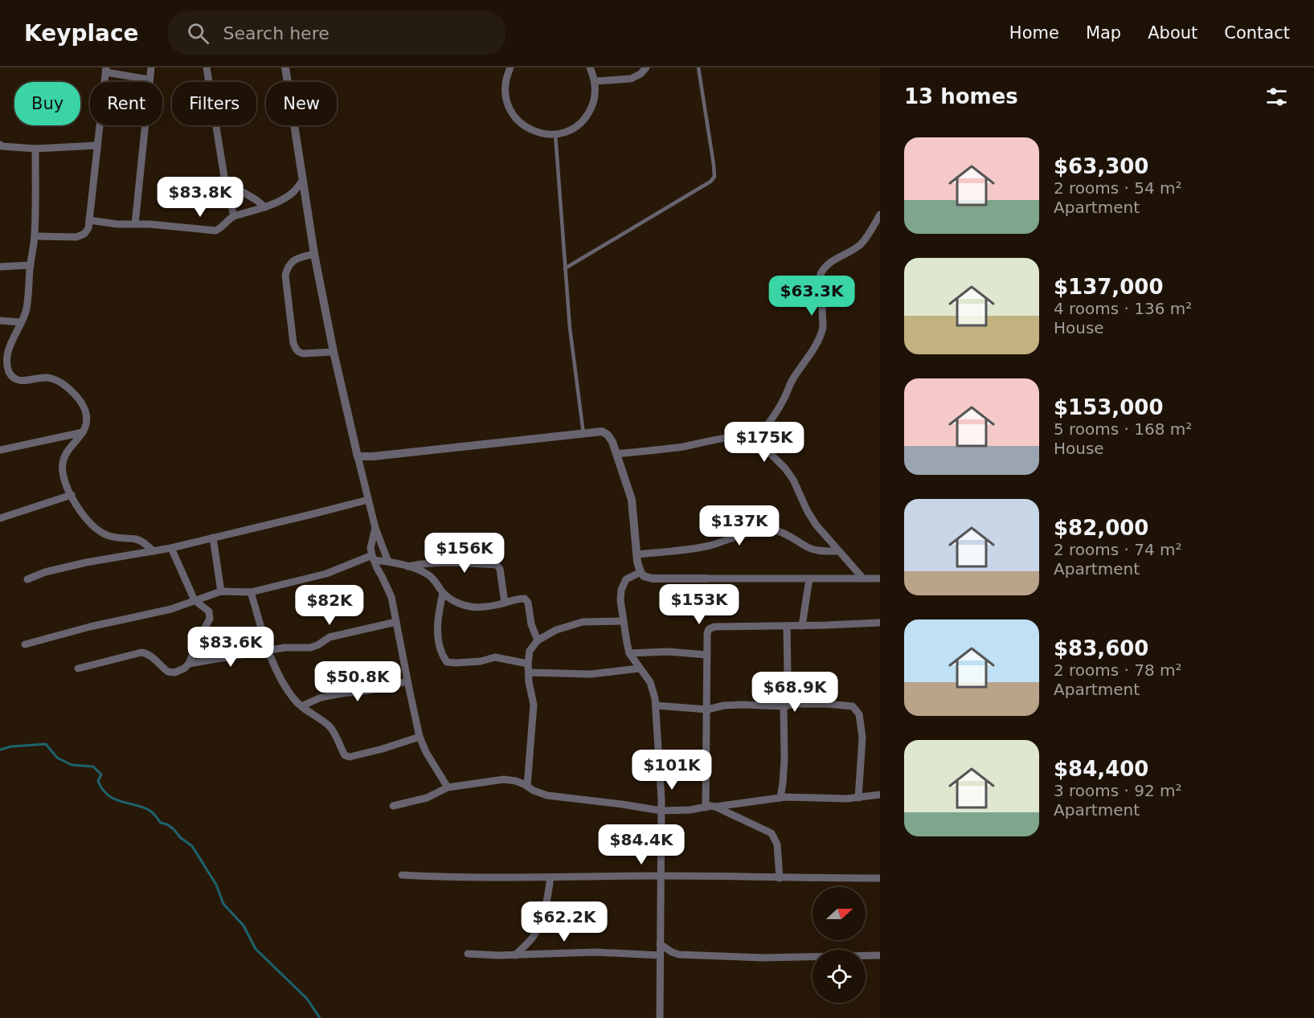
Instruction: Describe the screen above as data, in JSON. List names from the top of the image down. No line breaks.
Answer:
{"north":"right","page":{"header":"Keyplace","search":"Search here","nav":["Home","Map","About","Contact"],"heading":"13 homes","chip":["Buy","Rent","Filters","New"],"list":[{"name":"$63,300","note":"2 rooms · 54 m² · Apartment"},{"name":"$137,000","note":"4 rooms · 136 m² · House"},{"name":"$153,000","note":"5 rooms · 168 m² · House"},{"name":"$82,000","note":"2 rooms · 74 m² · Apartment"},{"name":"$83,600","note":"2 rooms · 78 m² · Apartment"},{"name":"$84,400","note":"3 rooms · 92 m² · Apartment"}],"price":["$83.8K","$63.3K","$175K","$137K","$156K","$153K","$82K","$83.6K","$50.8K","$68.9K","$101K","$84.4K","$62.2K"]}}
